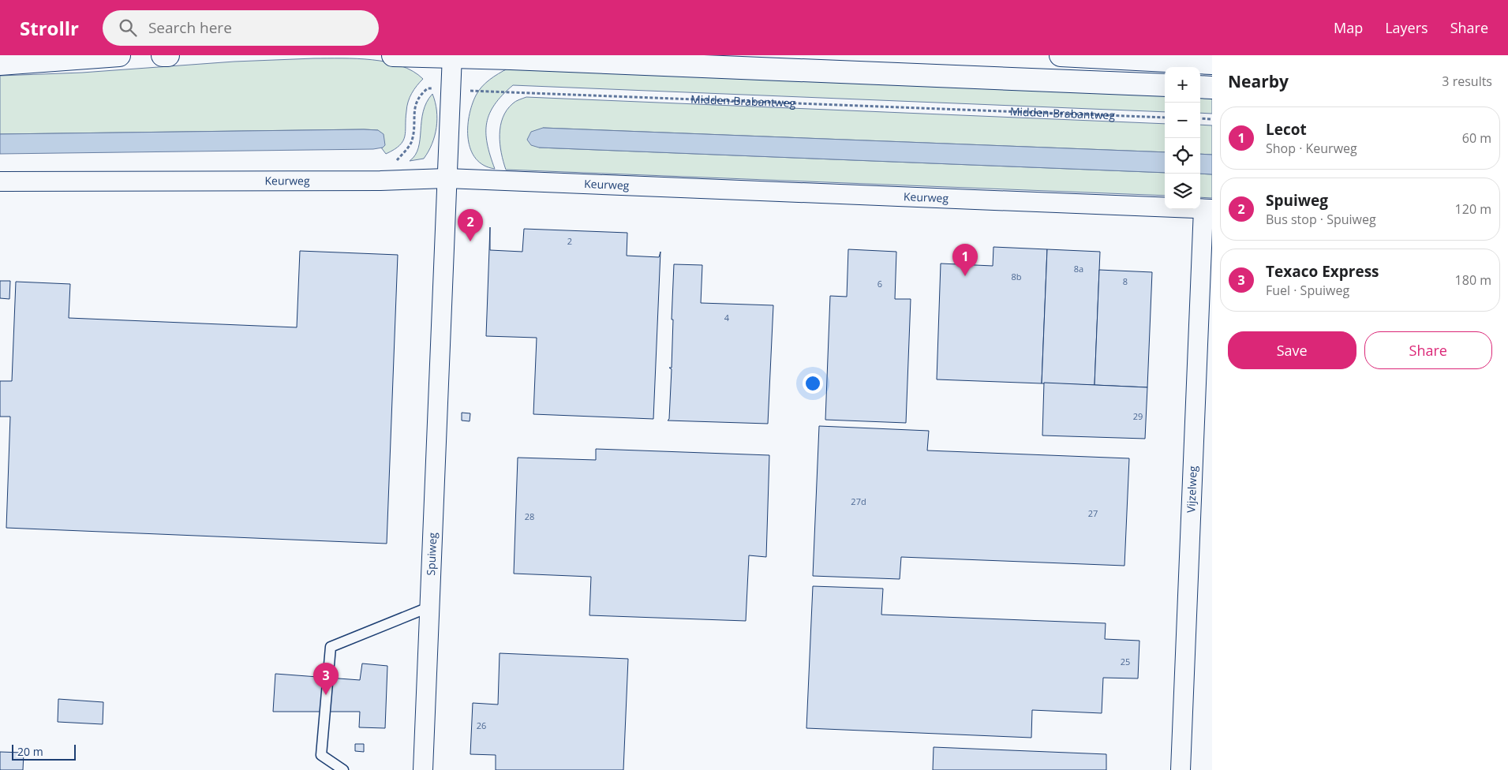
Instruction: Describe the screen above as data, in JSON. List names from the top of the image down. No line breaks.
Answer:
{"streets":{"street":["Keurweg","Vijzelweg","Spuiweg"],"path":["Midden-Brabantweg"]},"crossings":[["Midden-Brabantweg","Keurweg"],["Midden-Brabantweg","Spuiweg"],["Keurweg","Vijzelweg"],["Keurweg","Spuiweg"]],"house_numbers":["2","8a","8b","8","6","4","29","27d","27","28","25","26"],"scale_bar":"20 m","page":{"header":"Strollr","search":"Search here","nav":["Map","Layers","Share"],"heading":["Nearby","3 results"],"map_buttons":["+","−"],"list":[{"mark":"1","name":"Lecot","note":"Shop · Keurweg","value":"60 m"},{"mark":"2","name":"Spuiweg","note":"Bus stop · Spuiweg","value":"120 m"},{"mark":"3","name":"Texaco Express","note":"Fuel · Spuiweg","value":"180 m"}],"pins":["2","1","3"],"buttons":["Save","Share"],"scale":"20 m"}}
